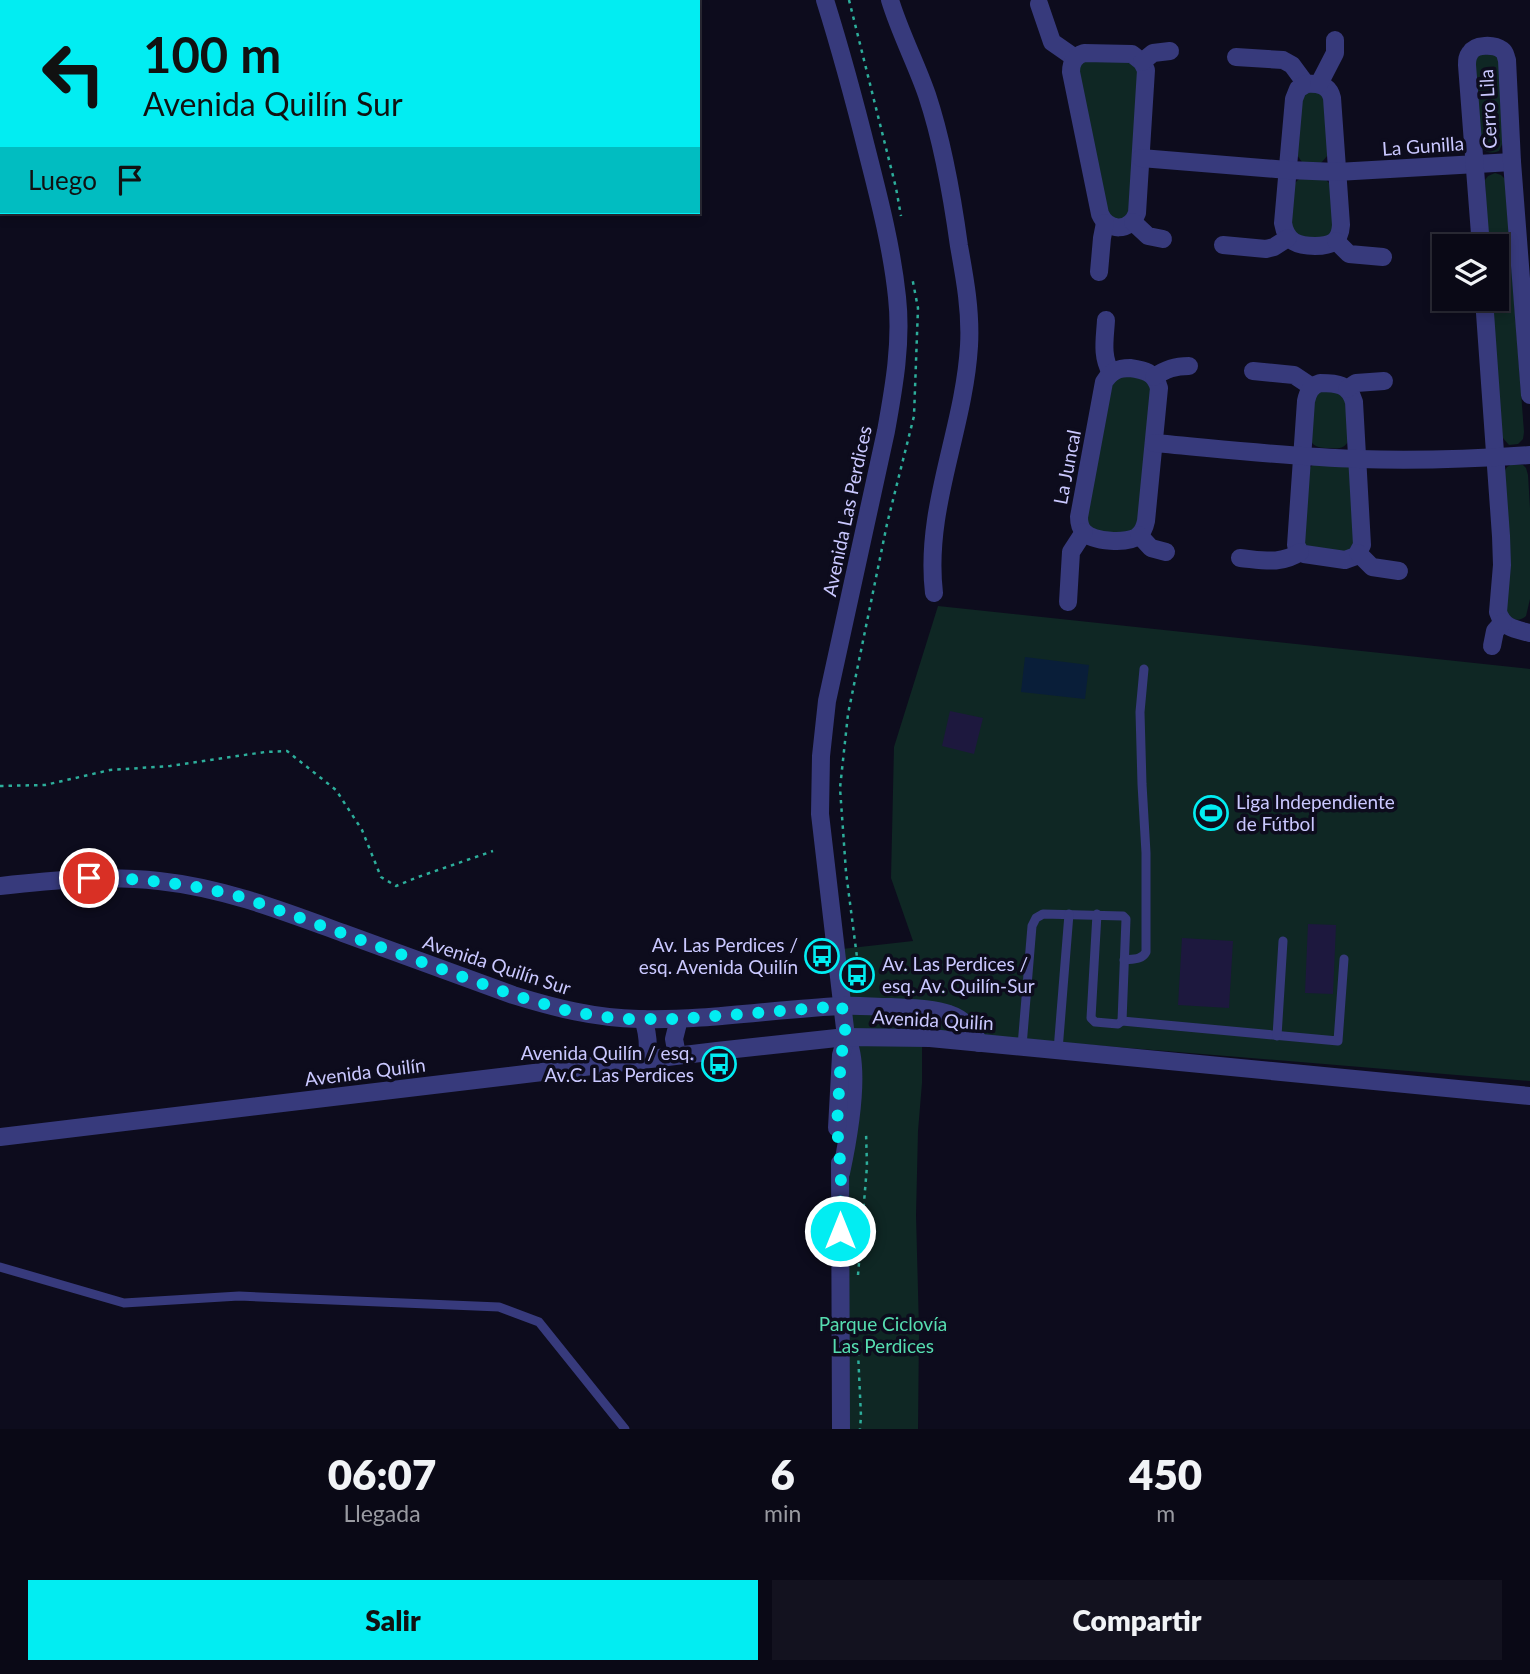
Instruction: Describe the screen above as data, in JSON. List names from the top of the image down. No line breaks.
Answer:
{"streets":{"street":["Cerro Lila","La Gunilla","La Juncal","Avenida Las Perdices","Avenida Quilín Sur","Avenida Quilín"]},"crossings":[["Cerro Lila","La Gunilla"],["Avenida Las Perdices","Avenida Quilín Sur"],["Avenida Las Perdices","Avenida Quilín"],["Avenida Quilín Sur","Avenida Quilín"]],"parks":["Parque Ciclovía Las Perdices"],"places":{"sports":["Liga Independiente de Fútbol"],"bus stop":["Av. Las Perdices / esq. Avenida Quilín","Av. Las Perdices / esq. Av. Quilín-Sur","Avenida Quilín / esq. Av.C. Las Perdices"]},"page":{"turn":["100 m","Avenida Quilín Sur"],"then":"Luego","eta":["06:07","Llegada","6","min","450","m"],"buttons":["Salir","Compartir"]}}
